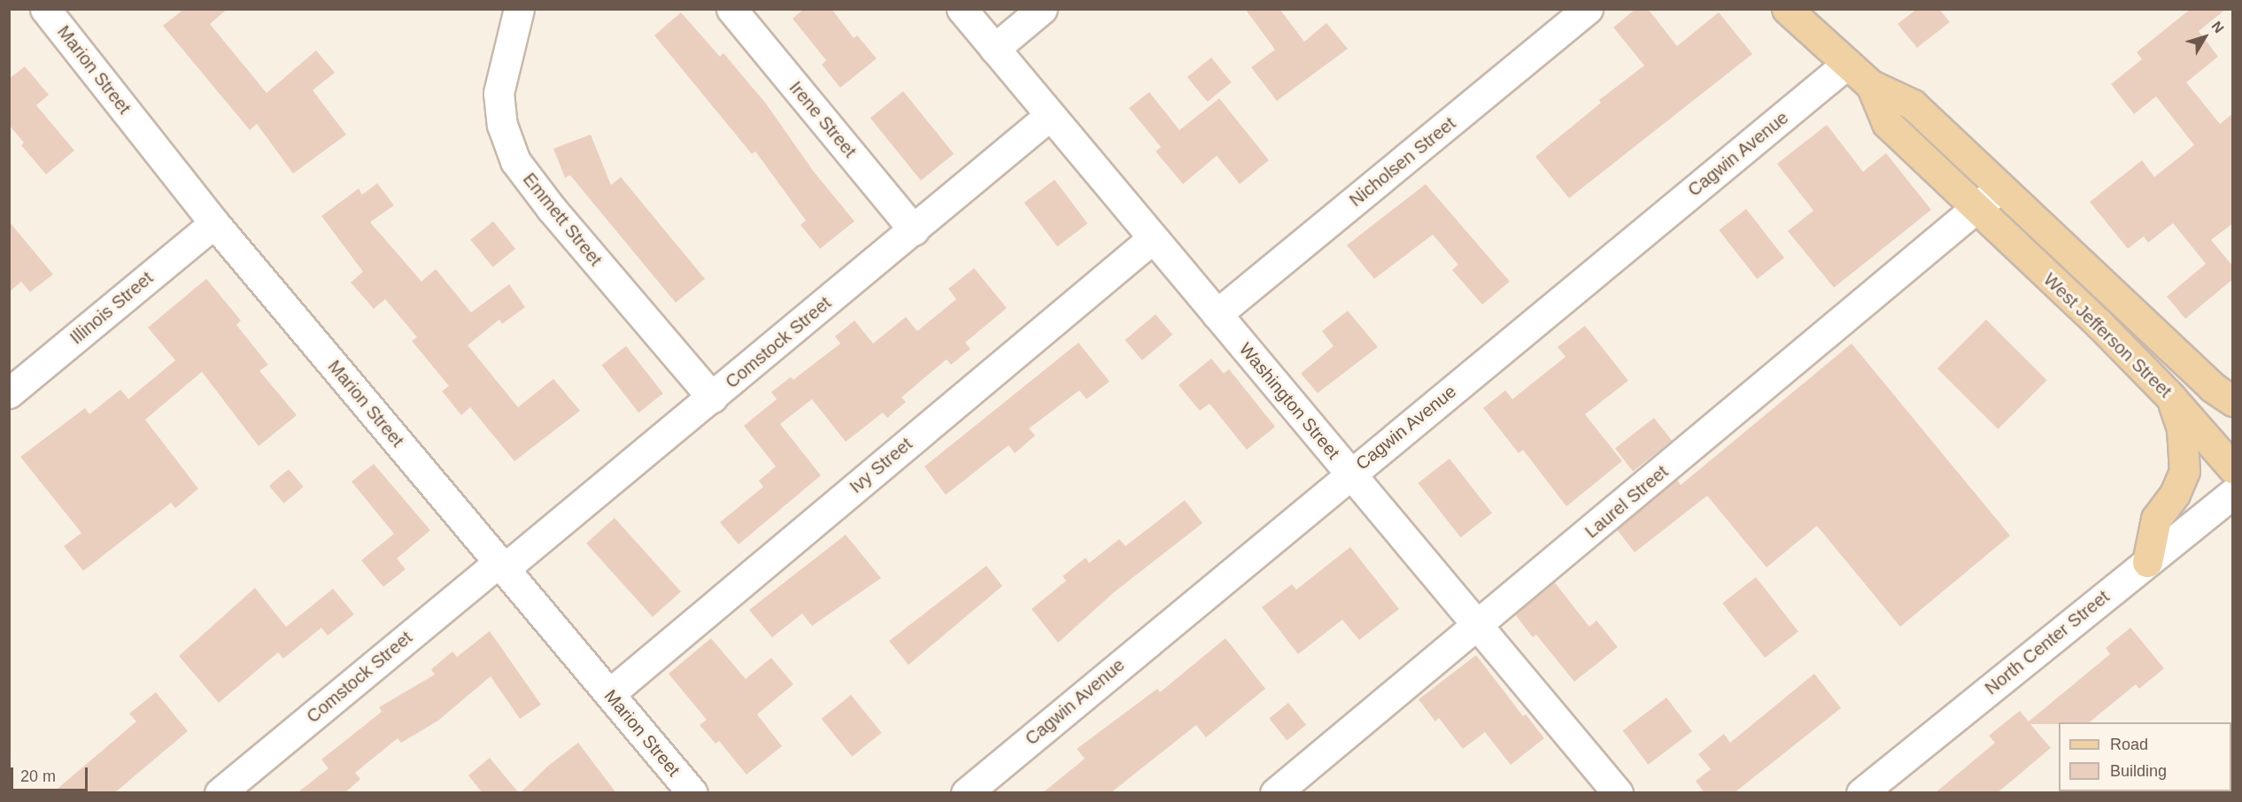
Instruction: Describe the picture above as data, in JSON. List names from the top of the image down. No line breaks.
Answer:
{"streets":{"main road":["West Jefferson Street"],"street":["Marion Street","Irene Street","Cagwin Avenue","Nicholsen Street","Emmett Street","Illinois Street","Comstock Street","Washington Street","Ivy Street","Laurel Street","North Center Street"]},"crossings":[["Marion Street","Illinois Street"],["Marion Street","Comstock Street"],["Marion Street","Ivy Street"],["Irene Street","Comstock Street"],["Cagwin Avenue","West Jefferson Street"],["Cagwin Avenue","Washington Street"],["Nicholsen Street","Washington Street"],["Emmett Street","Comstock Street"],["West Jefferson Street","Laurel Street"],["Comstock Street","Washington Street"],["Washington Street","Ivy Street"],["Washington Street","Laurel Street"]],"legend":["Road","Building"],"scale_bar":"20 m","north":"top right"}
